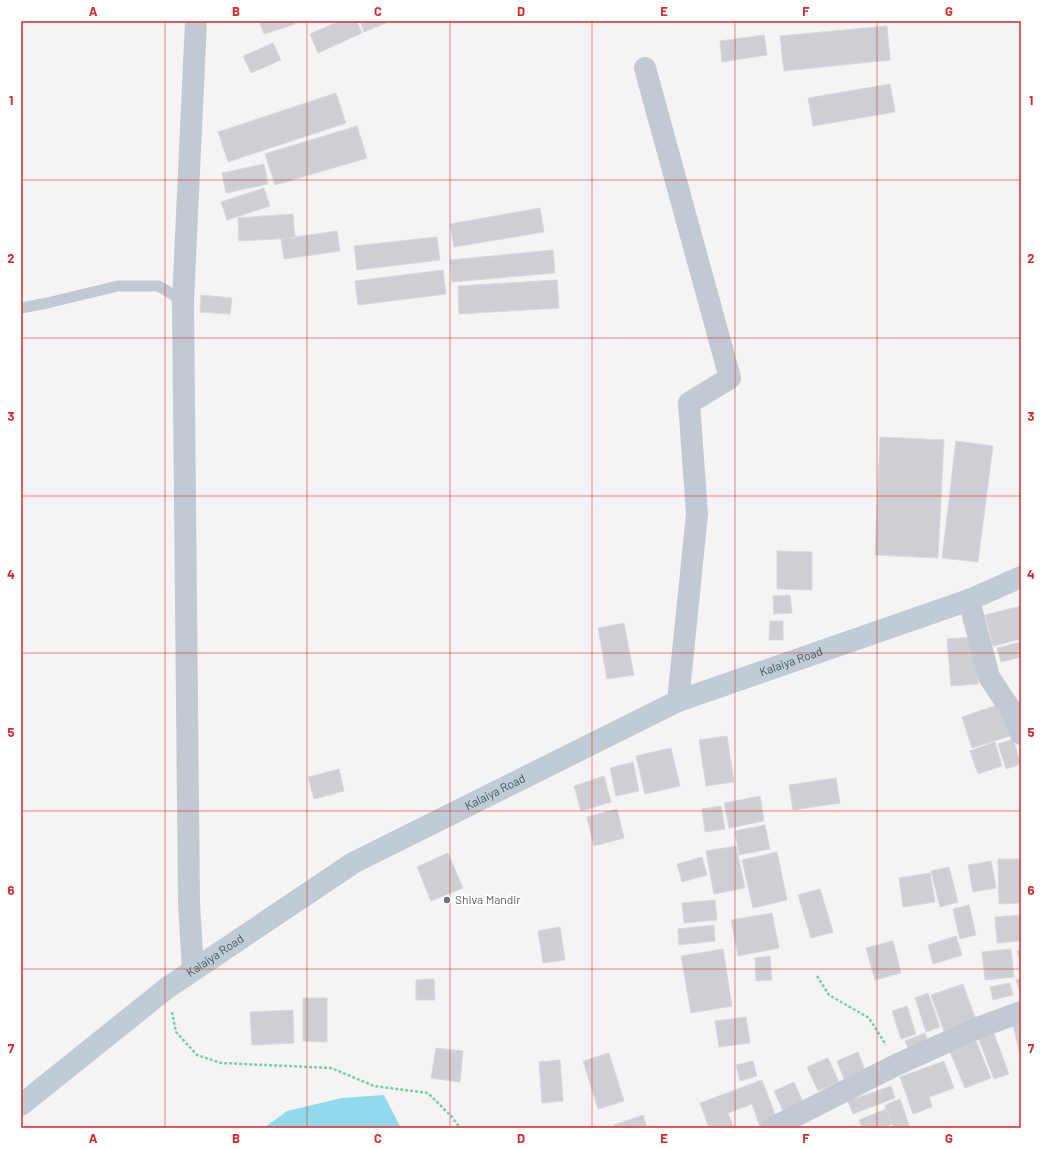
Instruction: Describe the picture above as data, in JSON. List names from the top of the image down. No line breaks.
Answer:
{"streets":{"main road":["Kalaiya Road"]},"places":["Shiva Mandir"],"grid":{"columns":["A","B","C","D","E","F","G"],"rows":["1","2","3","4","5","6","7"]}}
